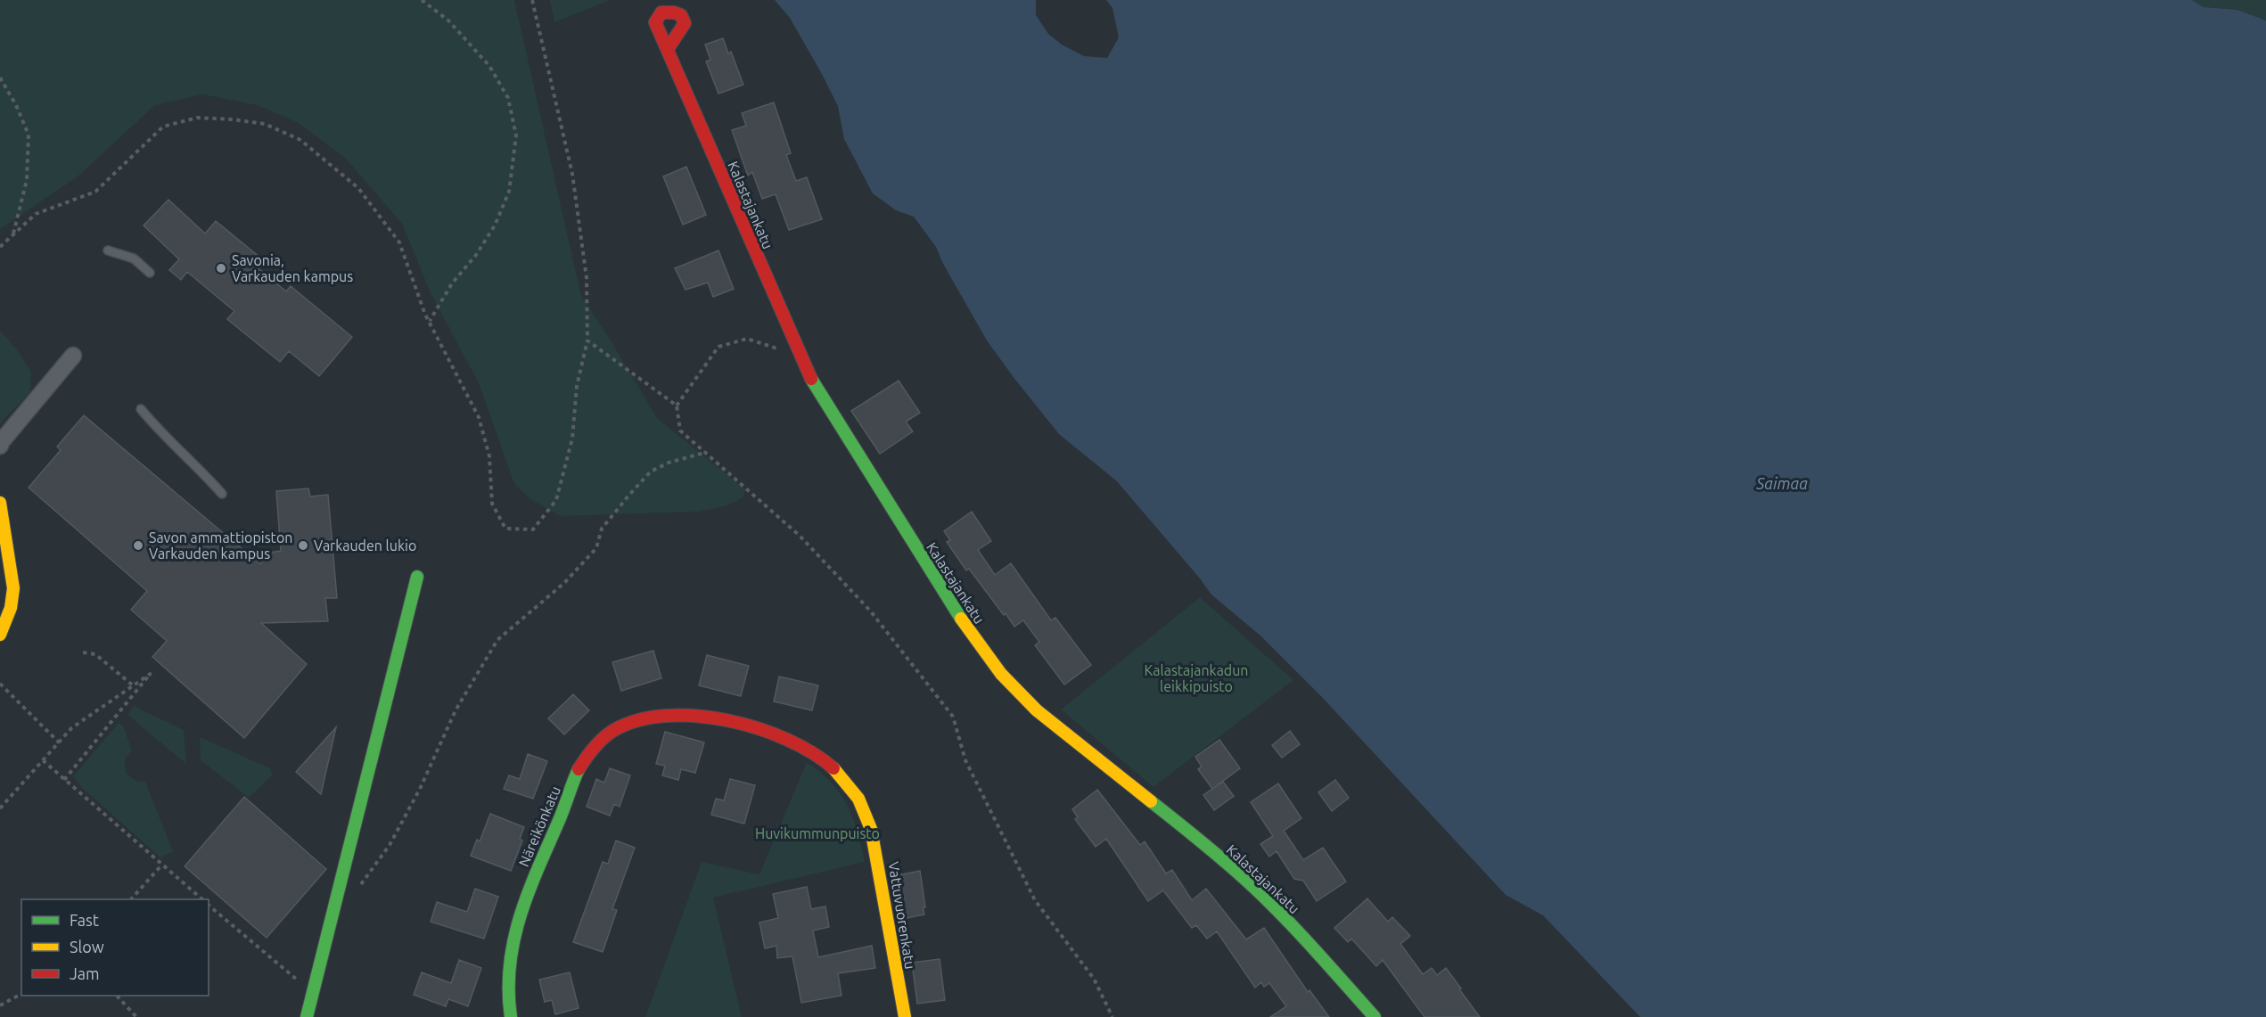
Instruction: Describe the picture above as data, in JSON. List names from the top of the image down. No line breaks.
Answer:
{"streets":{"street":["Kalastajankatu","Näreikönkatu","Vattuvuorenkatu"]},"crossings":[["Näreikönkatu","Vattuvuorenkatu"]],"water":["Saimaa"],"parks":["Kalastajankadun leikkipuisto","Huvikummunpuisto"],"places":["Savonia, Varkauden kampus","Savon ammattiopiston Varkauden kampus","Varkauden lukio"],"legend":["Fast","Slow","Jam"]}
